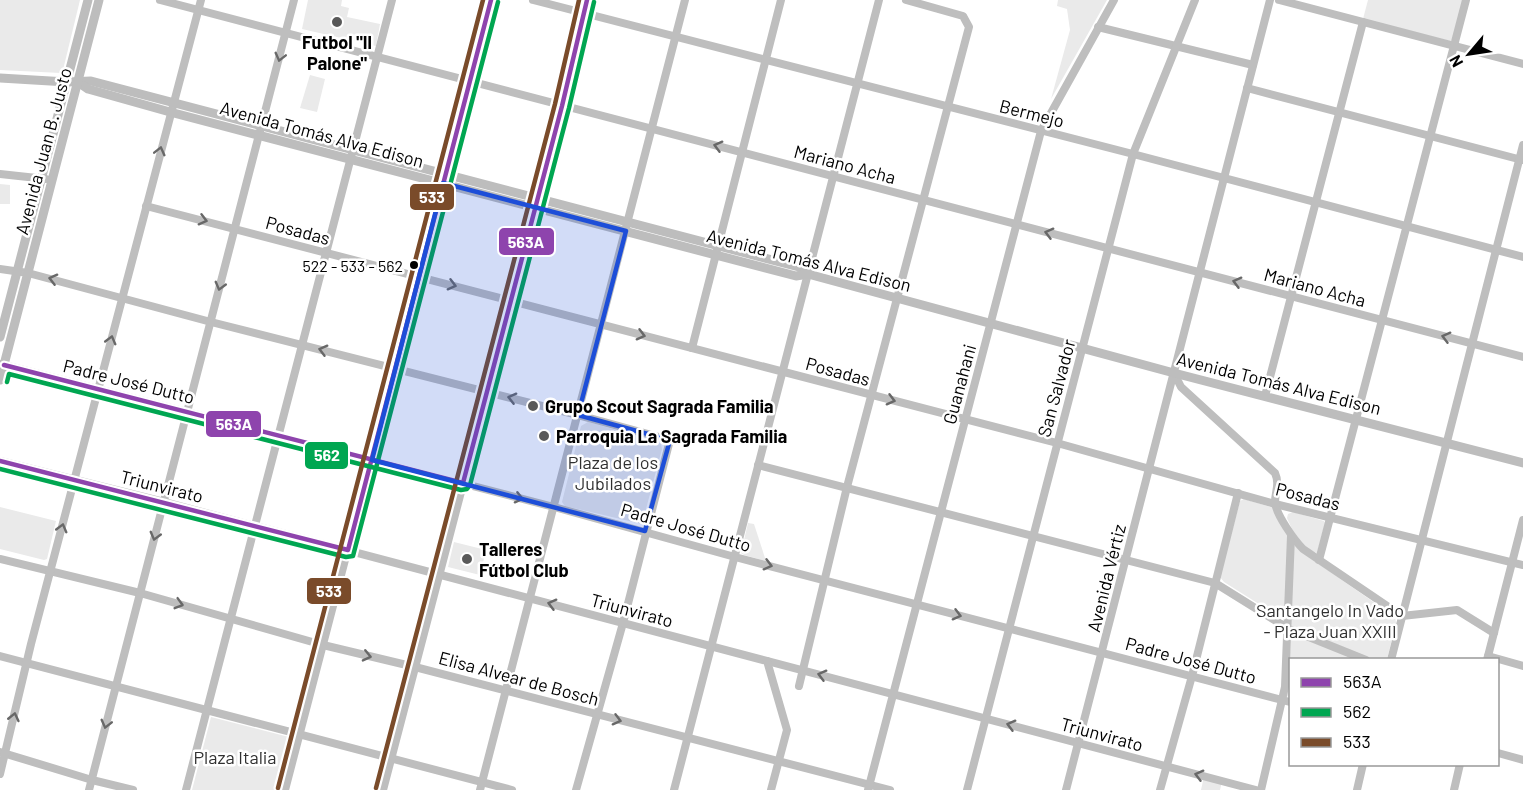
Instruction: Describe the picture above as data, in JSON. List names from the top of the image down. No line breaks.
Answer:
{"streets":{"main road":["Avenida Tomás Alva Edison","Avenida Juan B. Justo"],"street":["Bermejo","Mariano Acha","Posadas","Padre José Dutto","Guanahani","San Salvador","Triunvirato","Avenida Vértiz","Elisa Alvear de Bosch"]},"crossings":[["Bermejo","Guanahani"],["Bermejo","San Salvador"],["Bermejo","Avenida Vértiz"],["Avenida Tomás Alva Edison","Avenida Juan B. Justo"],["Avenida Tomás Alva Edison","Guanahani"],["Avenida Tomás Alva Edison","San Salvador"],["Avenida Tomás Alva Edison","Avenida Vértiz"],["Avenida Juan B. Justo","Padre José Dutto"],["Mariano Acha","Guanahani"],["Mariano Acha","San Salvador"],["Mariano Acha","Avenida Vértiz"],["Posadas","Guanahani"],["Posadas","San Salvador"],["Posadas","Avenida Vértiz"],["Padre José Dutto","Guanahani"],["Padre José Dutto","San Salvador"],["Padre José Dutto","Avenida Vértiz"],["Guanahani","Triunvirato"],["Guanahani","Elisa Alvear de Bosch"],["San Salvador","Triunvirato"],["Triunvirato","Avenida Vértiz"]],"parks":["Plaza de los Jubilados","Santangelo In Vado - Plaza Juan XXIII","Plaza Italia"],"places":["Futbol \"Il Palone\"","522 - 533 - 562","Grupo Scout Sagrada Familia","Parroquia La Sagrada Familia","Talleres Fútbol Club"],"lines":["transit line 563A","transit line 533","transit line 562"],"legend":["563A","562","533"],"north":"bottom left"}
